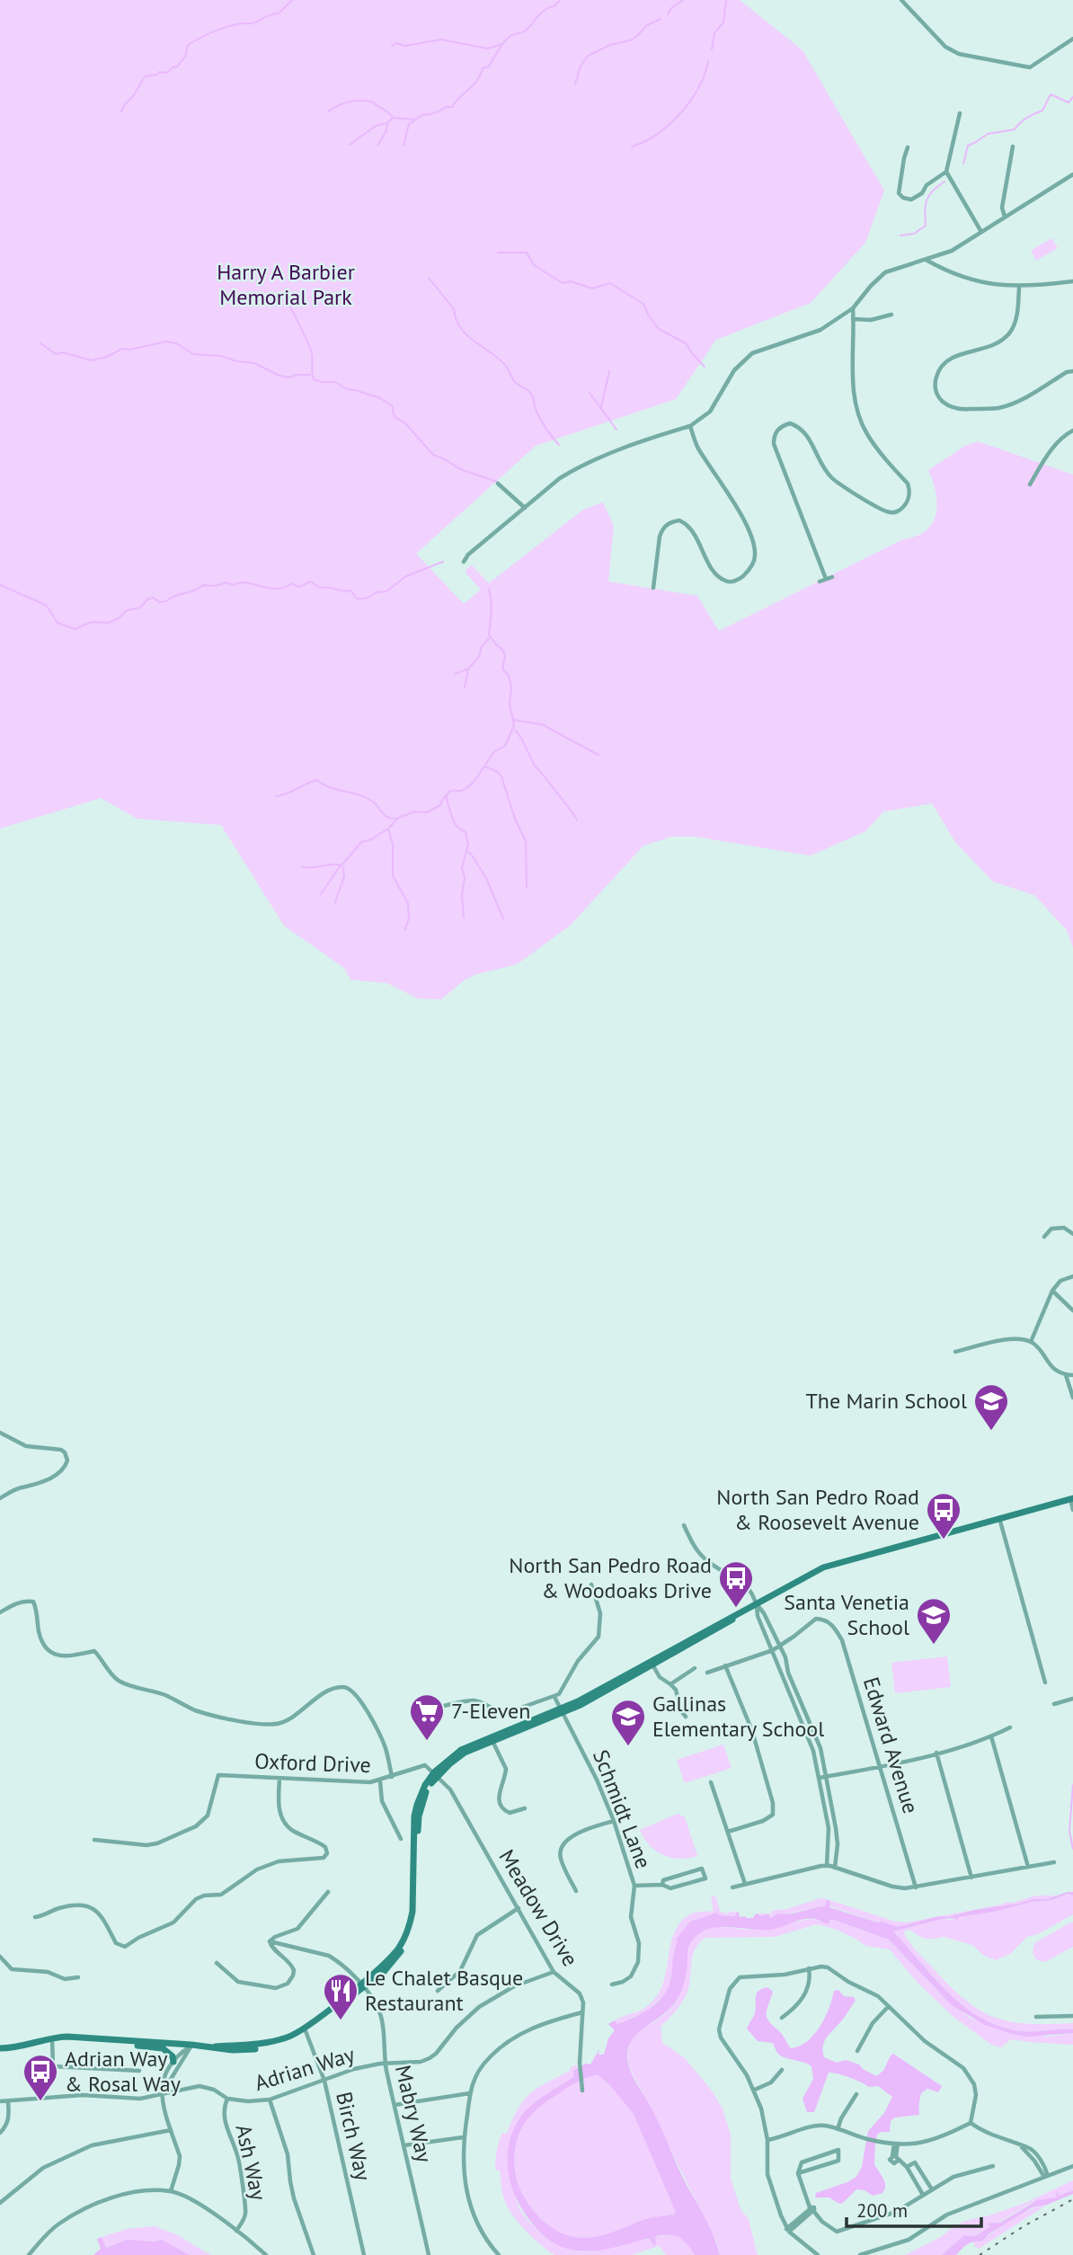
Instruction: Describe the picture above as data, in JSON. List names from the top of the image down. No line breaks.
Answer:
{"streets":{"street":["Edward Avenue","Oxford Drive","Schmidt Lane","Meadow Drive","Adrian Way","Mabry Way","Birch Way","Ash Way"]},"crossings":[["Oxford Drive","Meadow Drive"],["Meadow Drive","Adrian Way"],["Adrian Way","Mabry Way"],["Adrian Way","Birch Way"],["Adrian Way","Ash Way"]],"parks":["Harry A Barbier Memorial Park"],"places":{"school or university":["The Marin School","Santa Venetia School","Gallinas Elementary School"],"bus stop":["North San Pedro Road & Roosevelt Avenue","North San Pedro Road & Woodoaks Drive","Adrian Way & Rosal Way"],"supermarket":["7-Eleven"],"restaurant":["Le Chalet Basque Restaurant"]},"scale_bar":"200 m"}
